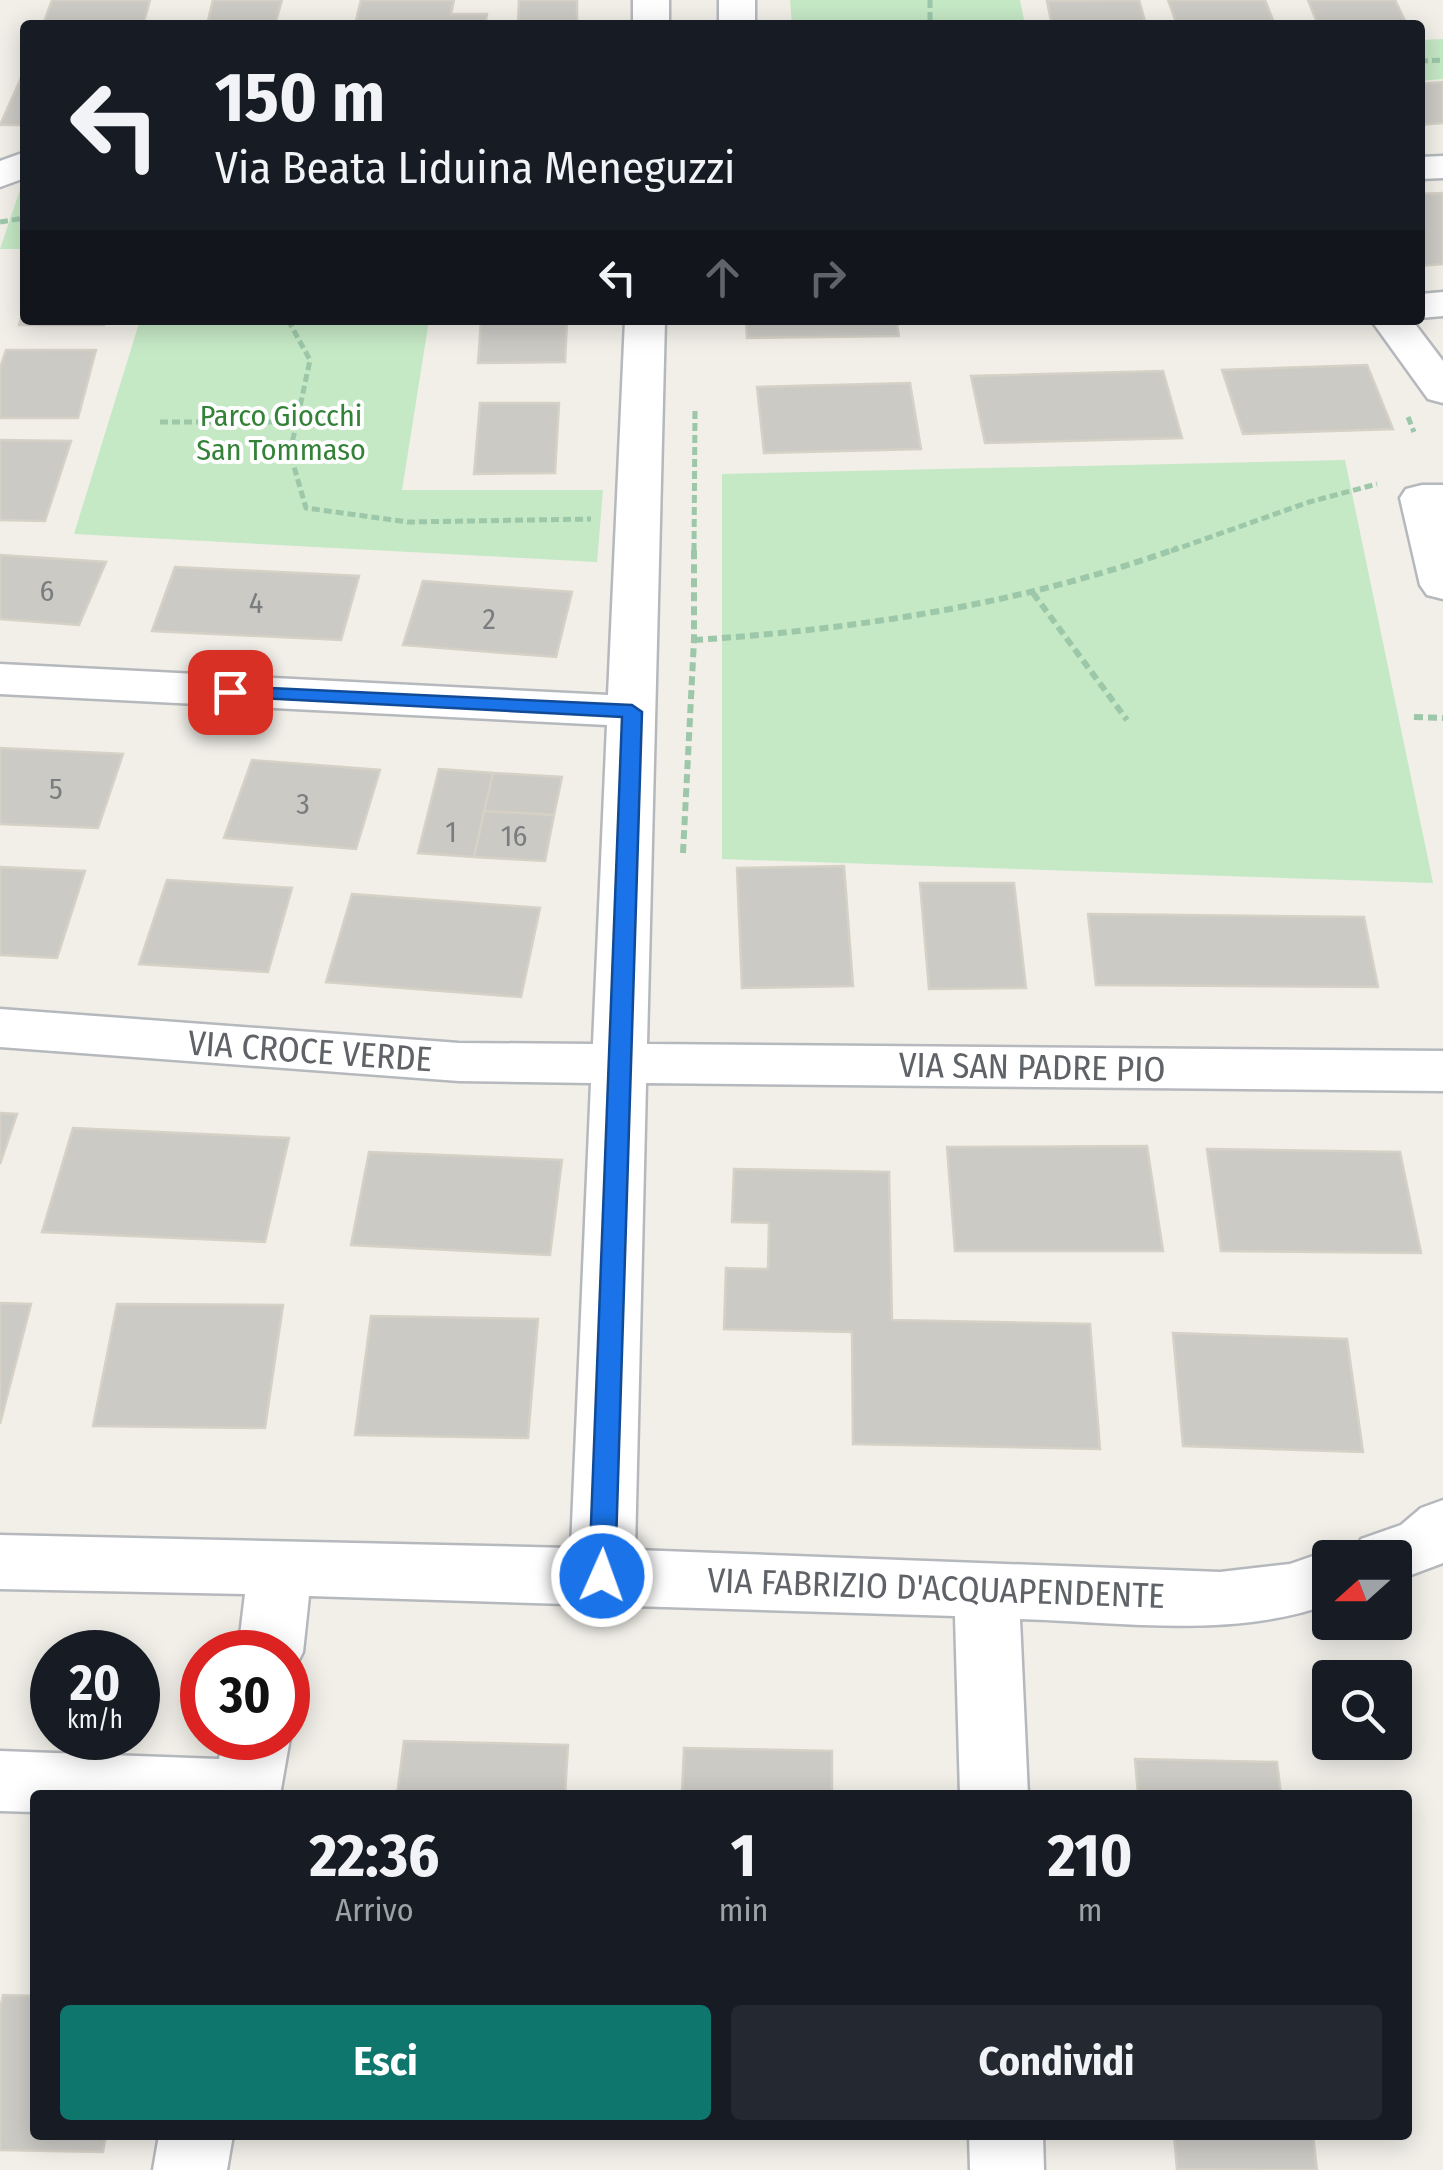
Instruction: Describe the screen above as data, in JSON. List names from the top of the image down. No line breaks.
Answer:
{"streets":{"street":["VIA CROCE VERDE","VIA SAN PADRE PIO","VIA FABRIZIO D'ACQUAPENDENTE"]},"crossings":[["VIA CROCE VERDE","VIA SAN PADRE PIO"]],"parks":["Parco Giocchi San Tommaso"],"house_numbers":["6","4","2","5","3","1","16"],"north":"left","page":{"turn":["150 m","Via Beata Liduina Meneguzzi"],"speed":"20 km/h","limit":"30","eta":["22:36","Arrivo","1","min","210","m"],"buttons":["Esci","Condividi"]}}
